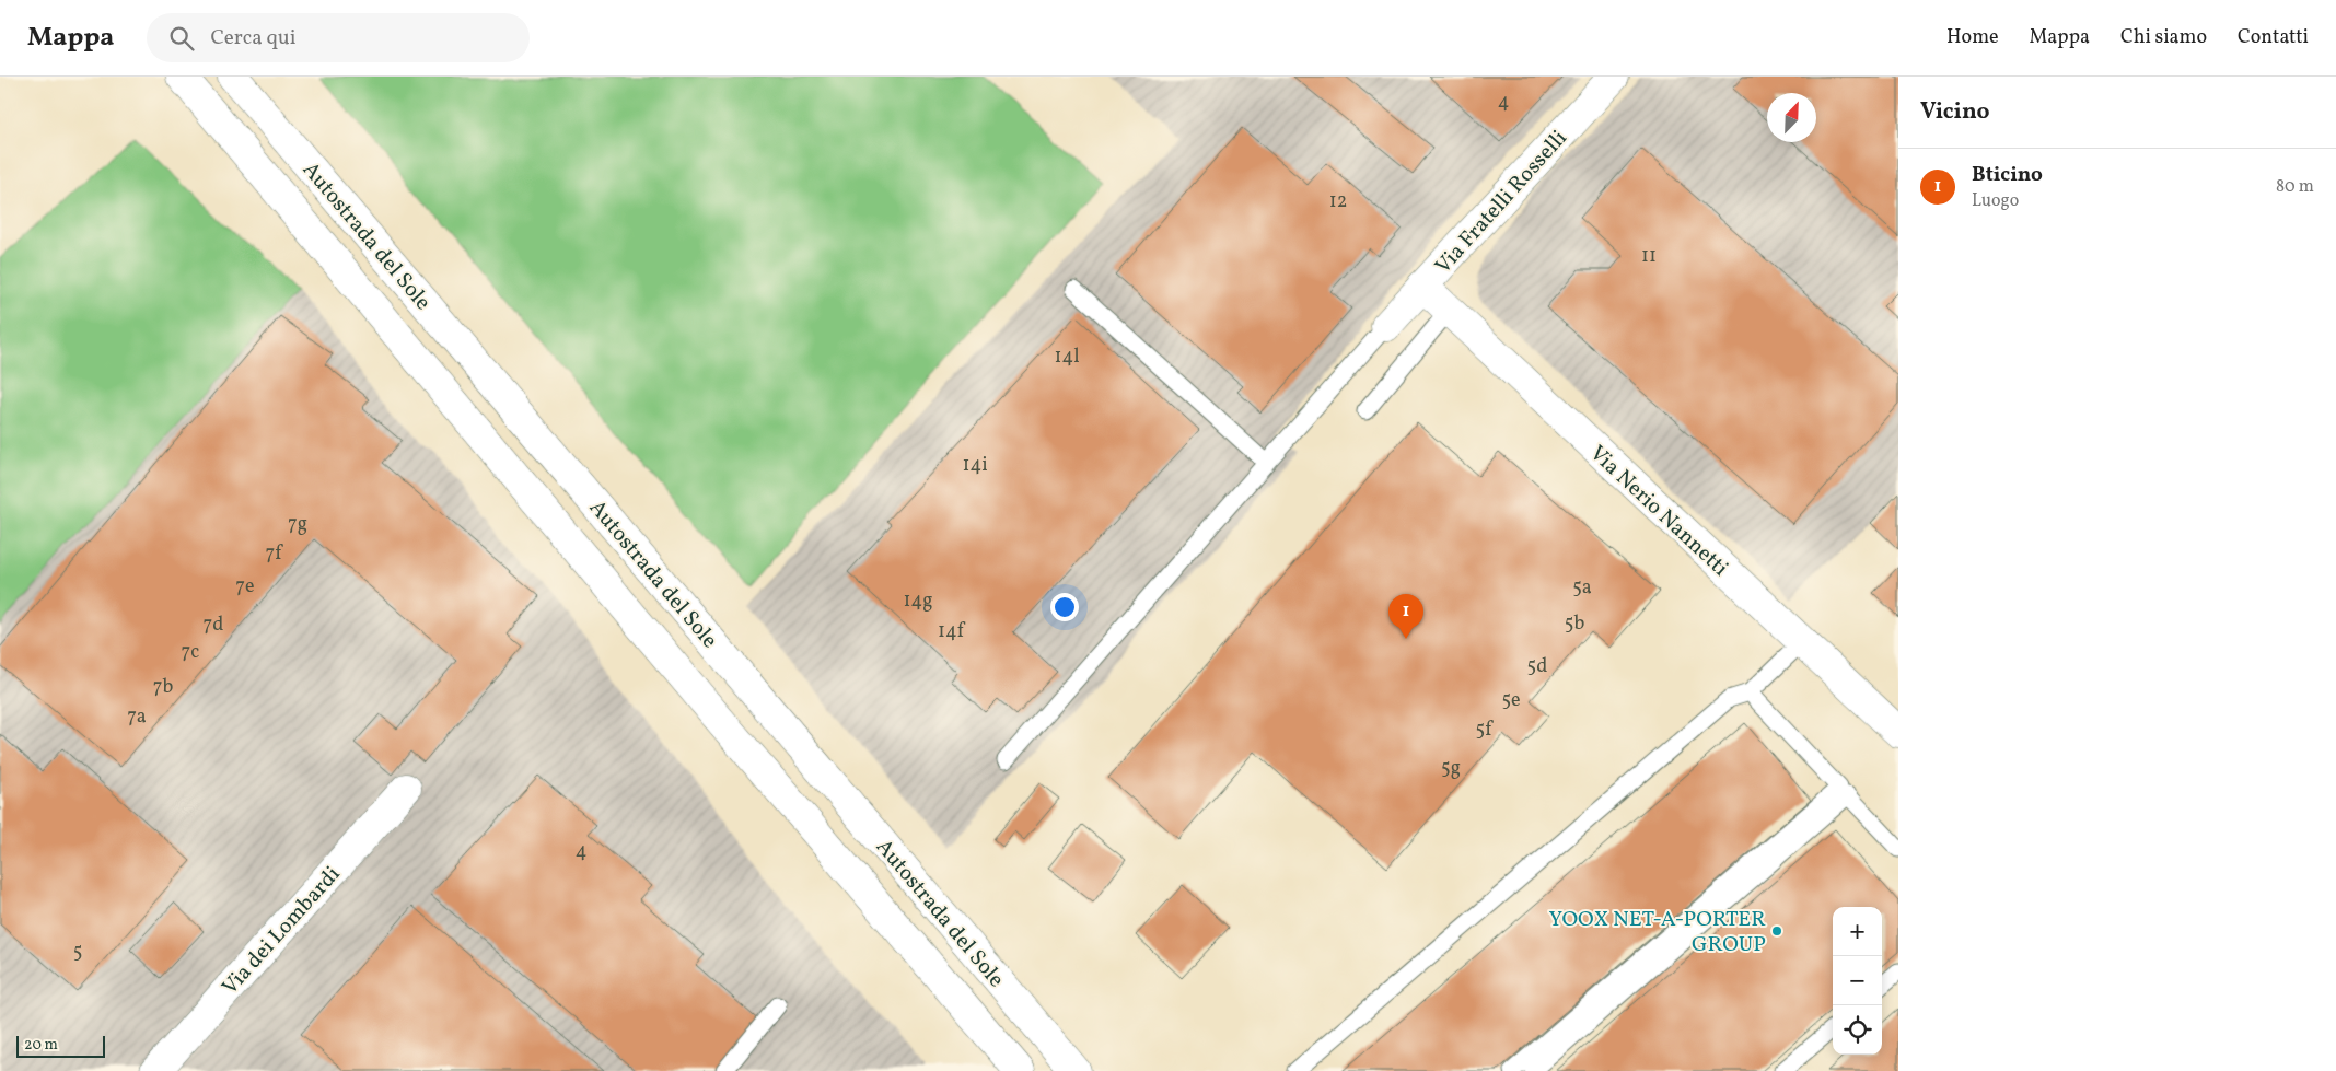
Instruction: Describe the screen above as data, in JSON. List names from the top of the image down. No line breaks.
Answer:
{"streets":{"main road":["Via Fratelli Rosselli","Autostrada del Sole","Via Nerio Nannetti","Via dei Lombardi"]},"crossings":[["Via Fratelli Rosselli","Via Nerio Nannetti"]],"places":["YOOX NET-A-PORTER GROUP"],"house_numbers":["4","12","11","14l","14i","7g","7f","7e","5a","14g","5b","7d","14f","7c","5d","7b","5e","7a","5f","5g","4","5"],"scale_bar":"20 m","north":"top right","page":{"header":"Mappa","search":"Cerca qui","nav":["Home","Mappa","Chi siamo","Contatti"],"heading":"Vicino","list":[{"mark":"1","name":"Bticino","note":"Luogo","value":"80 m"}],"pins":"1","map_buttons":["+","−"],"scale":"20 m"}}
